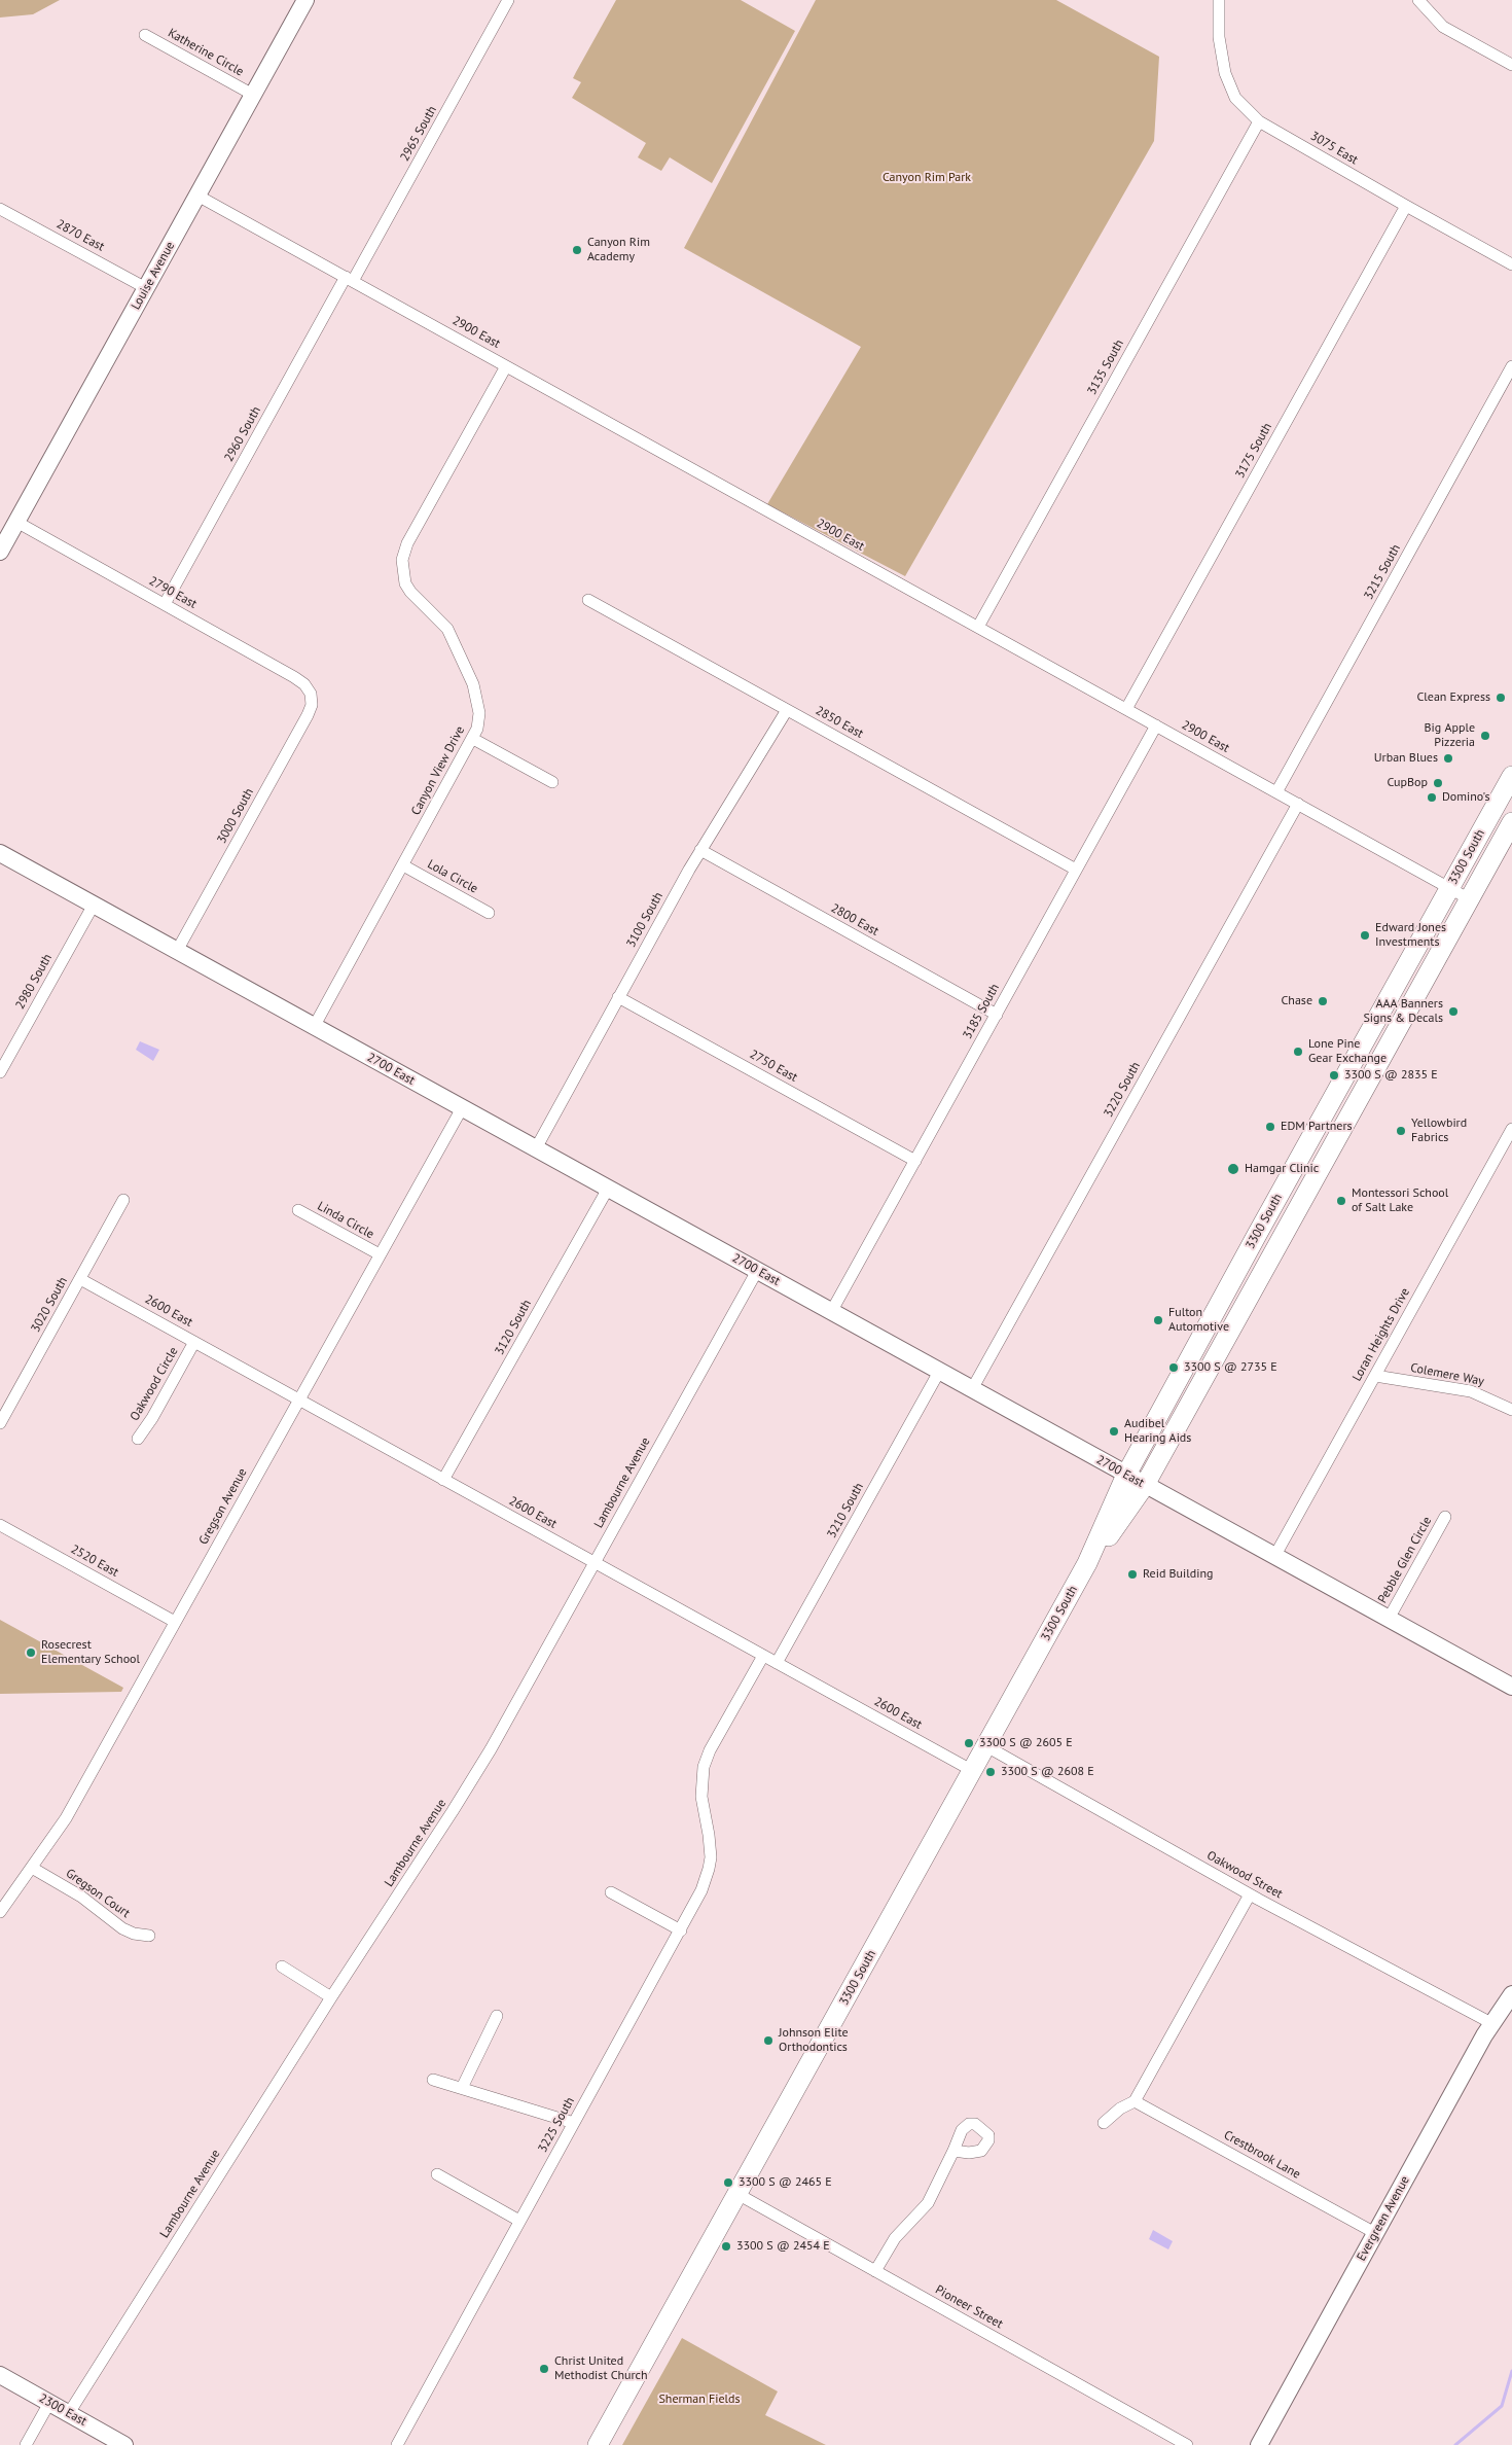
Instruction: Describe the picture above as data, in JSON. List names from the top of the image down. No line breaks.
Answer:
{"streets":{"main road":["3300 South"],"street":["Katherine Circle","2965 South","3075 East","2870 East","Louise Avenue","2900 East","3135 South","2960 South","3175 South","3215 South","2790 East","2850 East","Canyon View Drive","3000 South","Lola Circle","3100 South","2800 East","2980 South","3185 South","2750 East","2700 East","3220 South","Linda Circle","3020 South","2600 East","3120 South","Loran Heights Drive","Colemere Way","Oakwood Circle","Lambourne Avenue","Gregson Avenue","3210 South","Pebble Glen Circle","2520 East","Oakwood Street","Gregson Court","3225 South","Crestbrook Lane","Evergreen Avenue","Pioneer Street","2300 East"]},"crossings":[["Katherine Circle","Louise Avenue"],["2965 South","2900 East"],["2965 South","2960 South"],["3075 East","3135 South"],["3075 East","3175 South"],["2870 East","Louise Avenue"],["Louise Avenue","2900 East"],["Louise Avenue","2790 East"],["2900 East","3135 South"],["2900 East","2960 South"],["2900 East","3175 South"],["2900 East","3215 South"],["2900 East","Canyon View Drive"],["2900 East","3300 South"],["2900 East","3185 South"],["2900 East","3220 South"],["2960 South","2790 East"],["2790 East","3000 South"],["2850 East","3100 South"],["2850 East","3185 South"],["Canyon View Drive","Lola Circle"],["Canyon View Drive","2700 East"],["3000 South","2700 East"],["3300 South","2700 East"],["3300 South","2600 East"],["3300 South","Oakwood Street"],["3300 South","Pioneer Street"],["3100 South","2800 East"],["3100 South","2750 East"],["3100 South","2700 East"],["2800 East","3185 South"],["2980 South","2700 East"],["3185 South","2750 East"],["3185 South","2700 East"],["2700 East","3220 South"],["2700 East","3120 South"],["2700 East","Loran Heights Drive"],["2700 East","Lambourne Avenue"],["2700 East","Gregson Avenue"],["2700 East","3210 South"],["2700 East","Pebble Glen Circle"],["Linda Circle","Gregson Avenue"],["3020 South","2600 East"],["2600 East","3120 South"],["2600 East","Oakwood Circle"],["2600 East","Lambourne Avenue"],["2600 East","Gregson Avenue"],["2600 East","3210 South"],["2600 East","3225 South"],["Loran Heights Drive","Colemere Way"],["Lambourne Avenue","2300 East"],["Gregson Avenue","2520 East"],["Gregson Avenue","Gregson Court"],["Oakwood Street","Evergreen Avenue"],["Crestbrook Lane","Evergreen Avenue"]],"parks":["Canyon Rim Park","Sherman Fields"],"places":["Canyon Rim Academy","Clean Express","Big Apple Pizzeria","Urban Blues","CupBop","Domino's","Edward Jones Investments","Chase","AAA Banners Signs & Decals","Lone Pine Gear Exchange","3300 S @ 2835 E","EDM Partners","Yellowbird Fabrics","Hamgar Clinic","Montessori School of Salt Lake","Fulton Automotive","3300 S @ 2735 E","Audibel Hearing Aids","Reid Building","Rosecrest Elementary School","3300 S @ 2605 E","3300 S @ 2608 E","Johnson Elite Orthodontics","3300 S @ 2465 E","3300 S @ 2454 E","Christ United Methodist Church"]}
